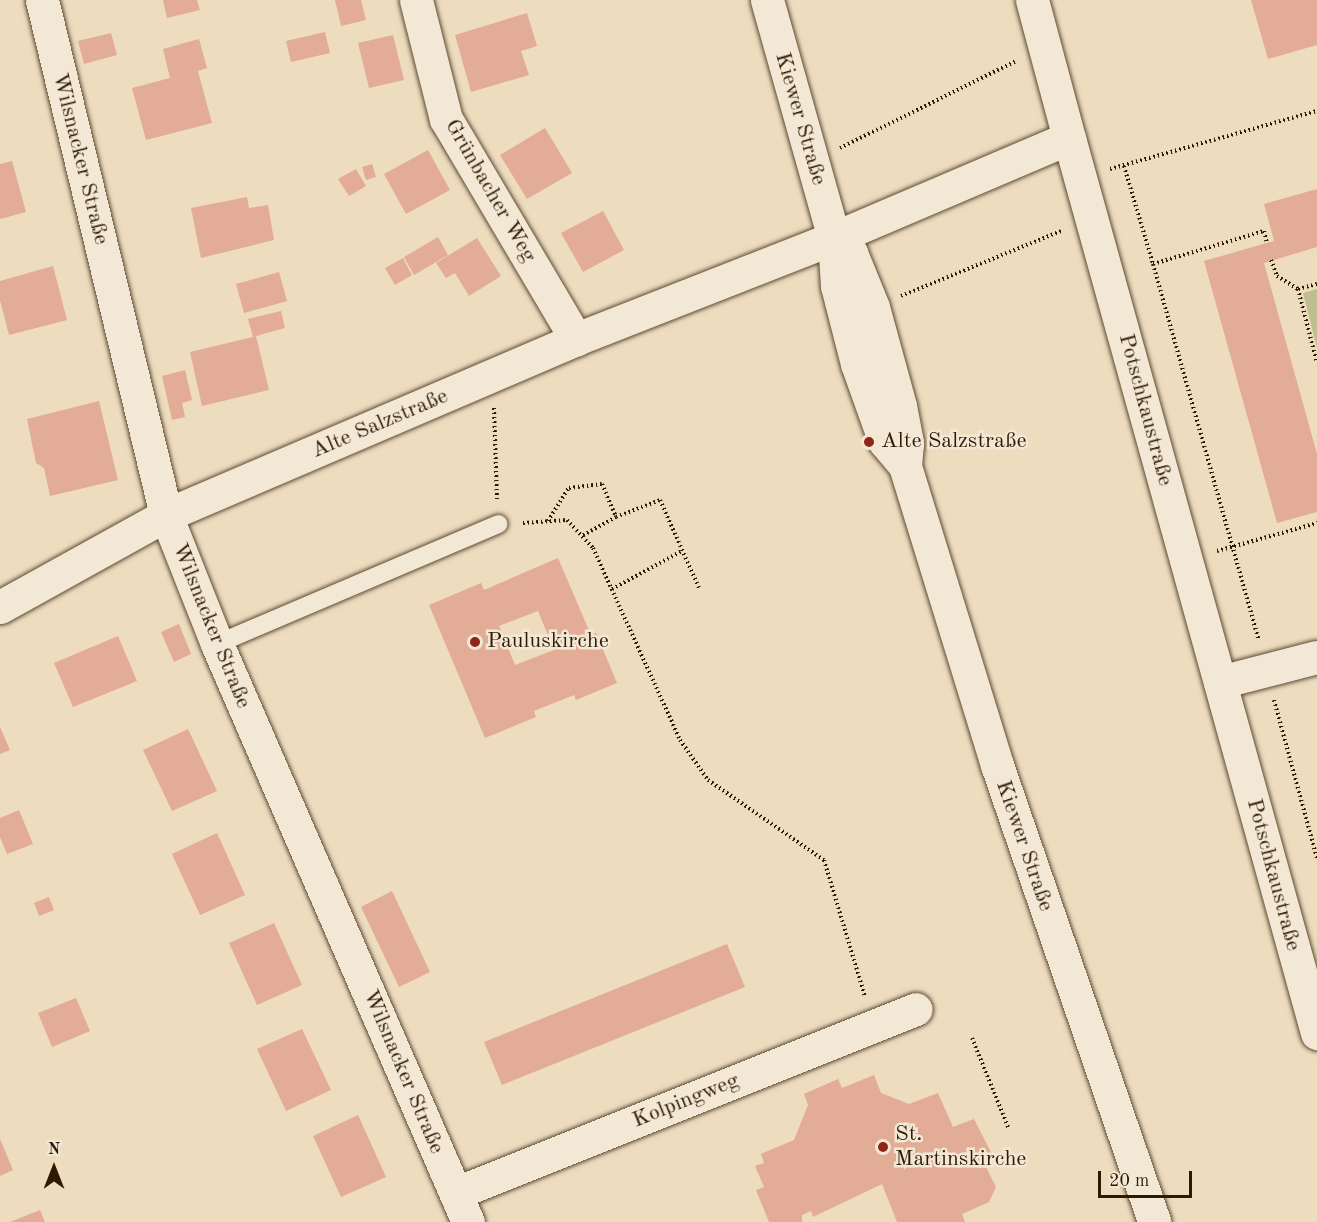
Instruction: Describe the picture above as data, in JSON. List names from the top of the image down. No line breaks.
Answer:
{"streets":{"street":["Kiewer Straße","Wilsnacker Straße","Grünbacher Weg","Potschkaustraße","Alte Salzstraße","Kolpingweg"]},"crossings":[["Kiewer Straße","Alte Salzstraße"],["Wilsnacker Straße","Alte Salzstraße"],["Wilsnacker Straße","Kolpingweg"],["Grünbacher Weg","Alte Salzstraße"],["Potschkaustraße","Alte Salzstraße"]],"places":["Alte Salzstraße","Pauluskirche","St. Martinskirche"],"scale_bar":"20 m","north":"top"}
